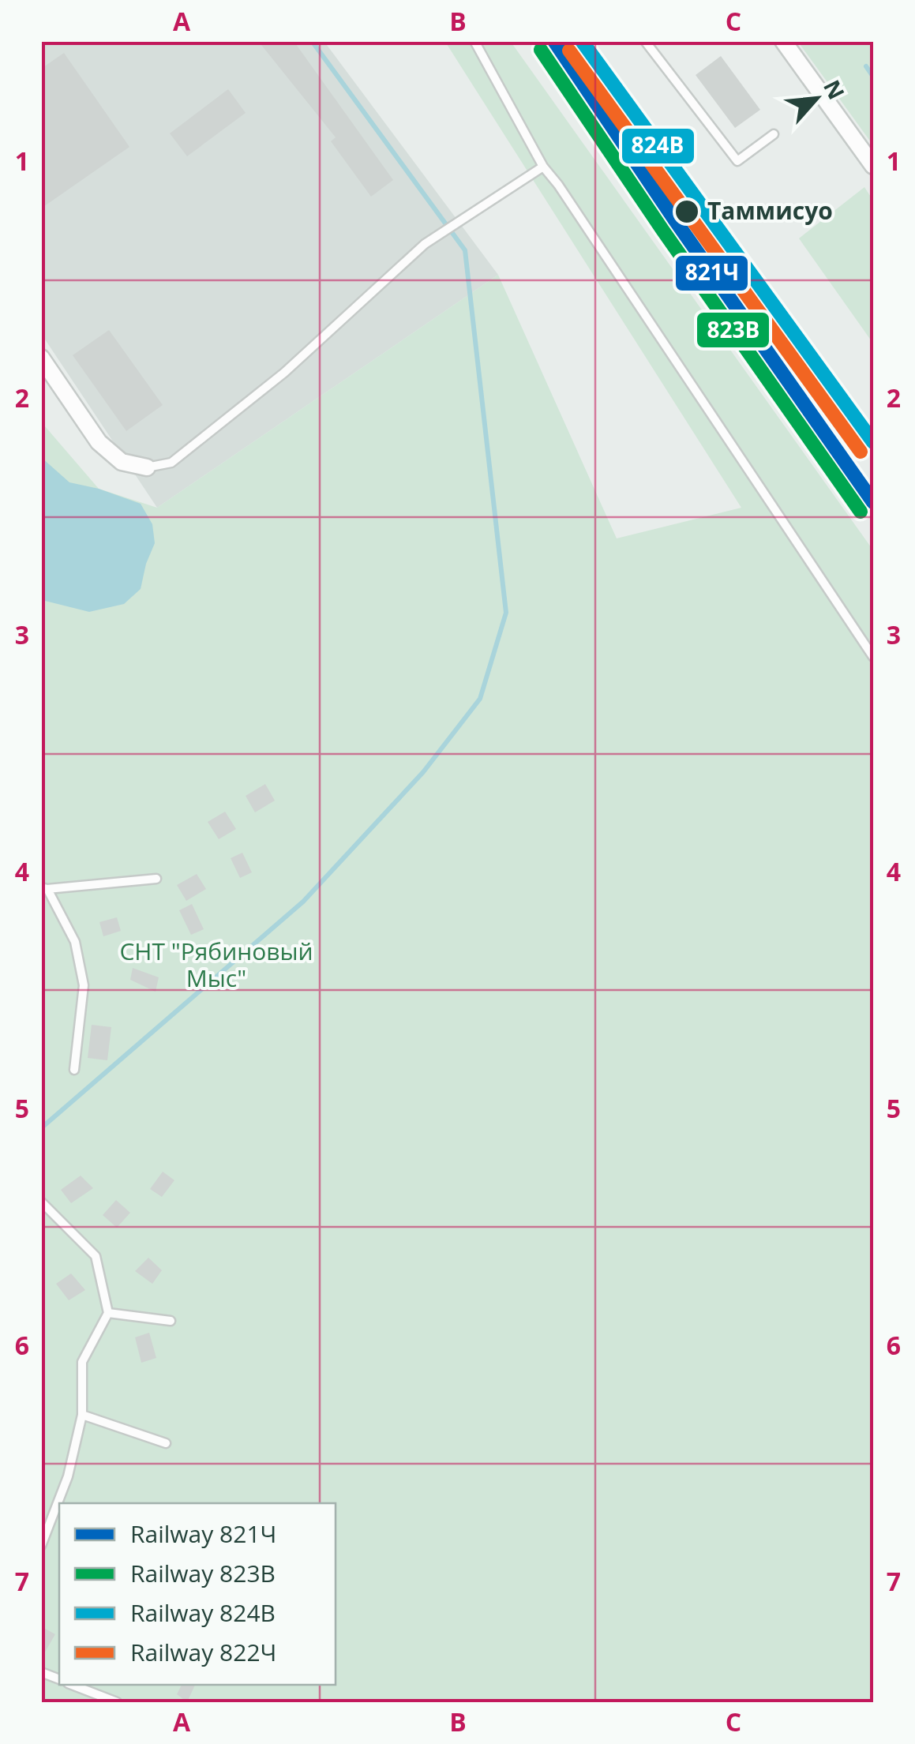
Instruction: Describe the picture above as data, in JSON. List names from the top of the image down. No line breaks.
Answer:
{"parks":["СНТ \"Рябиновый Мыс\""],"places":["Таммисуо"],"lines":["rail line 821Ч","rail line 824В","rail line 823В","rail line 822Ч"],"legend":["Railway 821Ч","Railway 823В","Railway 824В","Railway 822Ч"],"north":"top right","grid":{"columns":["A","B","C"],"rows":["1","2","3","4","5","6","7"]}}
